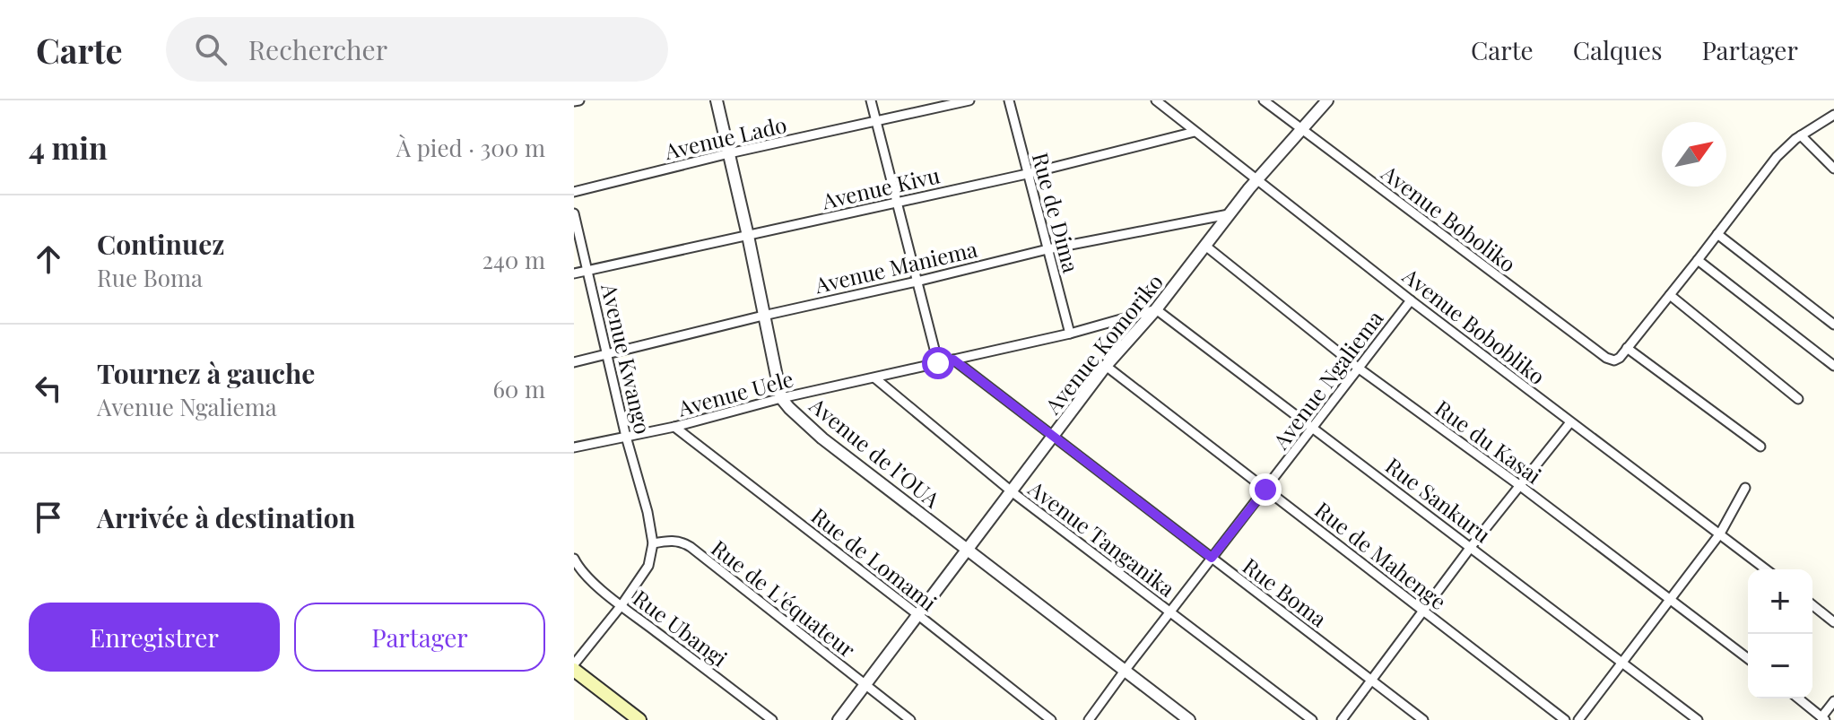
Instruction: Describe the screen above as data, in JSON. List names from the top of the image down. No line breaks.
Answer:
{"streets":{"street":["Avenue Lado","Avenue Kivu","Rue de Dima","Avenue Boboliko","Avenue Maniema","Avenue Bobobliko","Avenue Komoriko","Avenue Kwango","Avenue Ngaliema","Avenue Uele","Rue du Kasai","Avenue de l’OUA","Rue Sankuru","Avenue Tanganika","Rue de Mahenge","Rue de Lomami","Rue Boma","Rue de L'équateur","Rue Ubangi"]},"crossings":[["Avenue Lado","Avenue de l’OUA"],["Avenue Kivu","Rue de Dima"],["Avenue Kivu","Avenue Bobobliko"],["Avenue Kivu","Avenue Kwango"],["Avenue Kivu","Avenue de l’OUA"],["Rue de Dima","Avenue Maniema"],["Rue de Dima","Avenue Uele"],["Avenue Boboliko","Avenue Komoriko"],["Avenue Maniema","Avenue Komoriko"],["Avenue Maniema","Avenue Kwango"],["Avenue Maniema","Avenue de l’OUA"],["Avenue Bobobliko","Avenue Komoriko"],["Avenue Bobobliko","Avenue Ngaliema"],["Avenue Komoriko","Avenue Uele"],["Avenue Komoriko","Rue du Kasai"],["Avenue Komoriko","Avenue de l’OUA"],["Avenue Komoriko","Rue Sankuru"],["Avenue Komoriko","Avenue Tanganika"],["Avenue Komoriko","Rue de Mahenge"],["Avenue Komoriko","Rue de Lomami"],["Avenue Komoriko","Rue Boma"],["Avenue Komoriko","Rue de L'équateur"],["Avenue Kwango","Avenue Uele"],["Avenue Kwango","Rue de L'équateur"],["Avenue Ngaliema","Rue du Kasai"],["Avenue Ngaliema","Avenue de l’OUA"],["Avenue Ngaliema","Rue Sankuru"],["Avenue Ngaliema","Avenue Tanganika"],["Avenue Ngaliema","Rue de Mahenge"],["Avenue Ngaliema","Rue Boma"],["Avenue Uele","Avenue de l’OUA"],["Avenue Uele","Rue Sankuru"],["Avenue Uele","Avenue Tanganika"],["Avenue Uele","Rue de Lomami"],["Avenue Uele","Rue Boma"]],"north":"top right","page":{"header":"Carte","search":"Rechercher","nav":["Carte","Calques","Partager"],"heading":["4 min","À pied · 300 m"],"list":[["Continuez","Rue Boma","240 m"],["Tournez à gauche","Avenue Ngaliema","60 m"],"Arrivée à destination"],"map_buttons":["+","−"],"buttons":["Enregistrer","Partager"]}}
